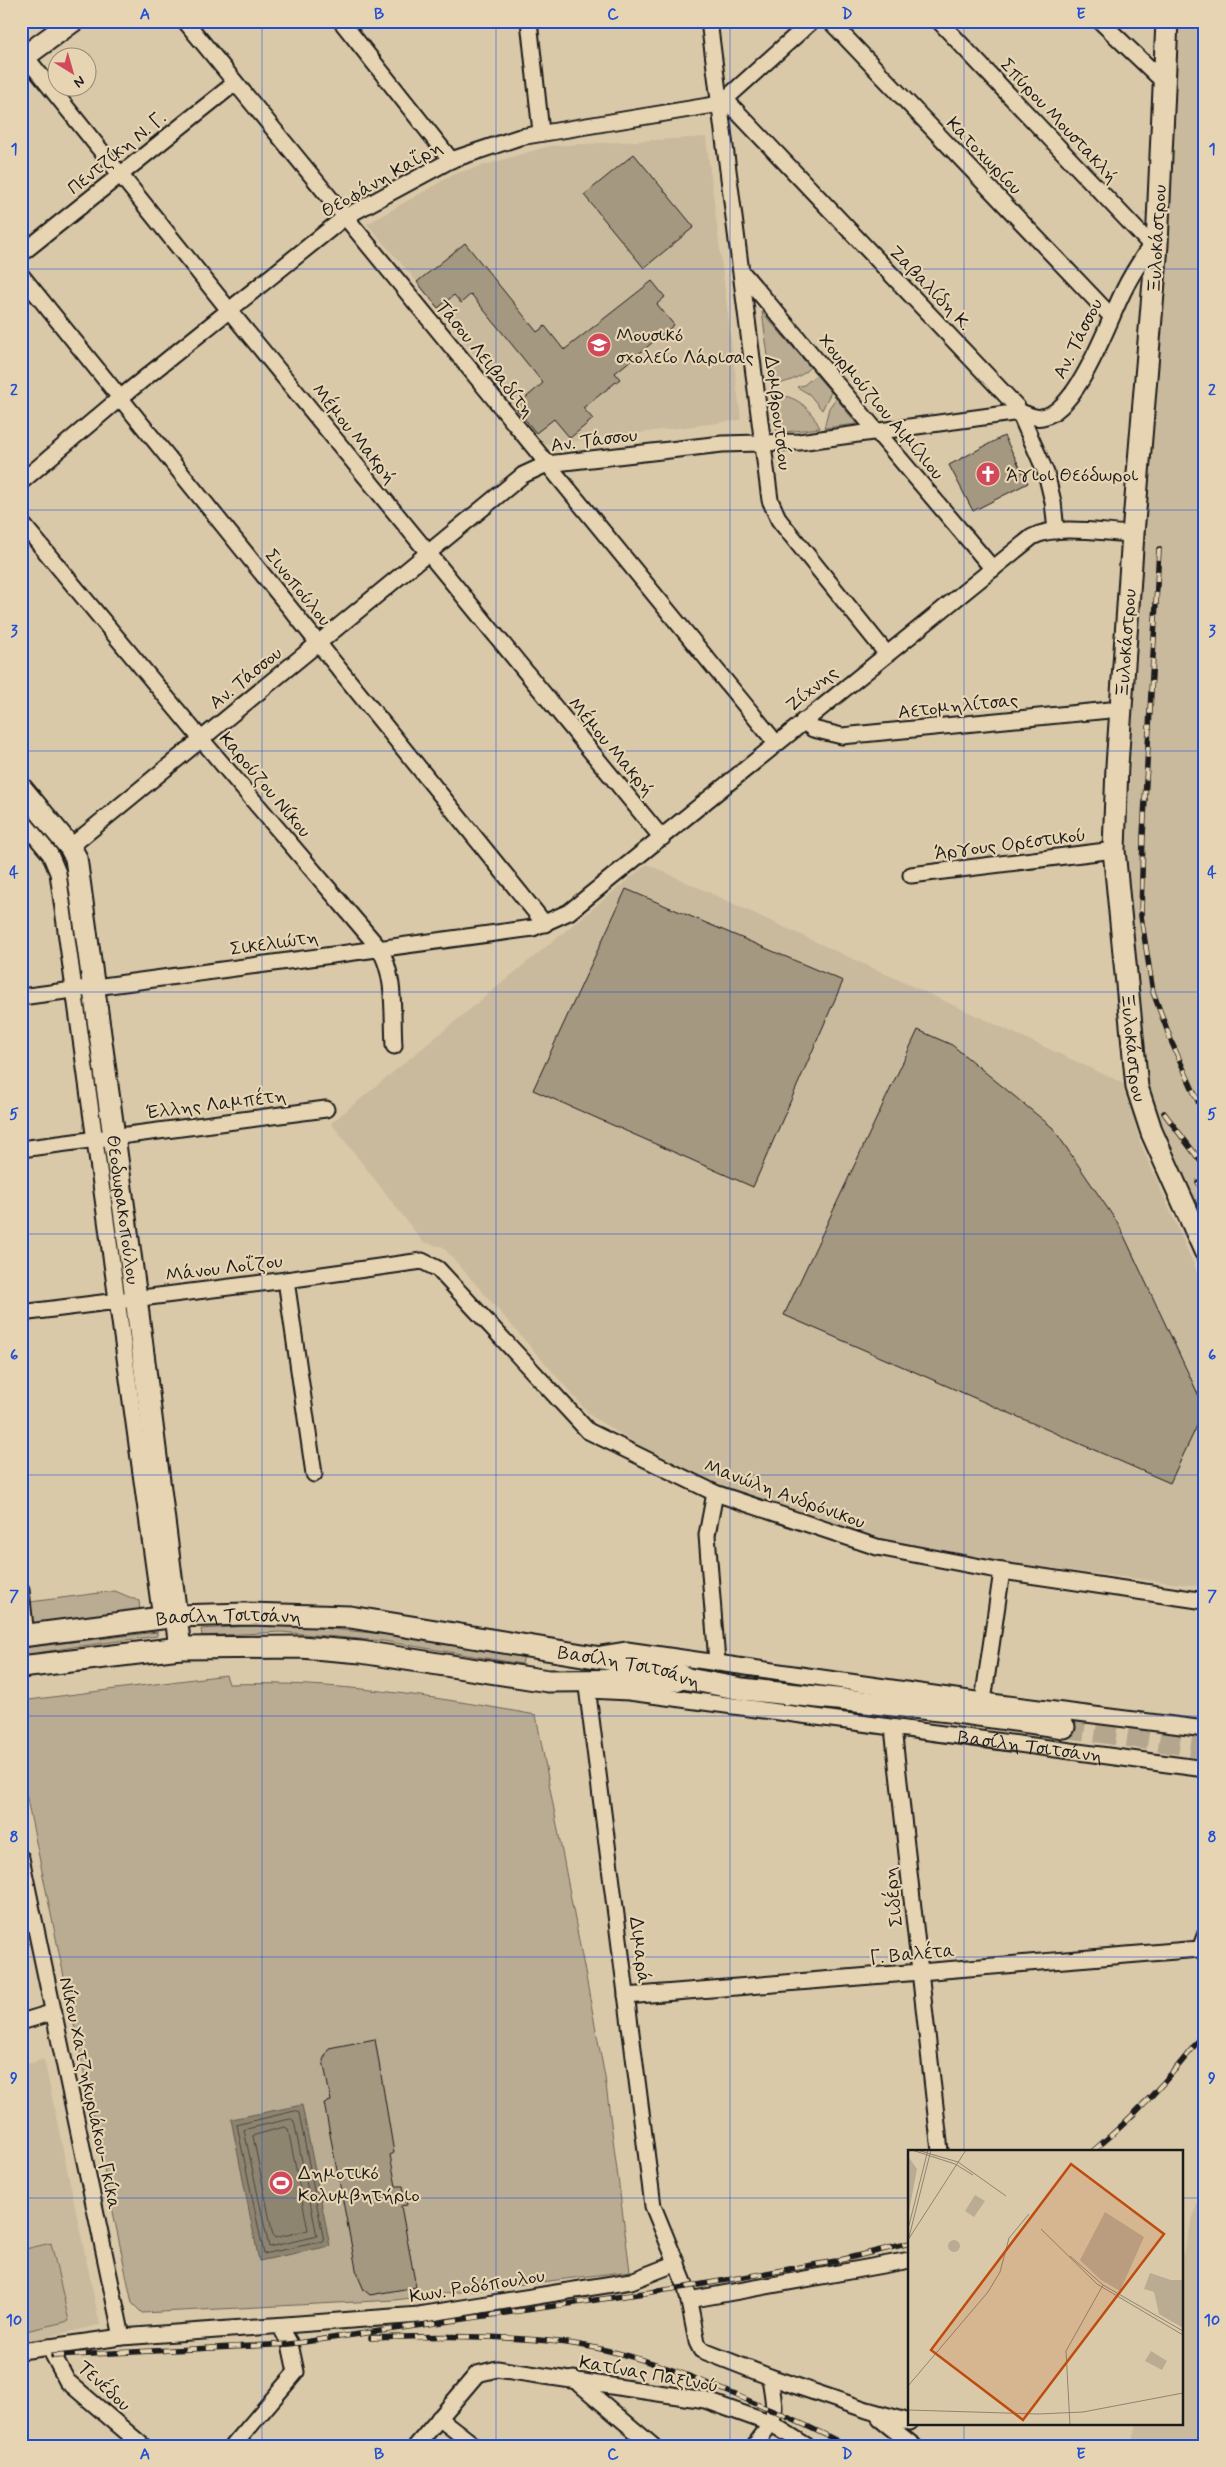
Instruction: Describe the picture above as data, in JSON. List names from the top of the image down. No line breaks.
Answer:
{"streets":{"street":["Σπύρου Μουστακλή","Πεντζίκη Ν. Γ.","Κατοχωρίου","Θεοφάνη Καΐρη","Ξυλοκάστρου","Ζαβαλίδη Κ.","Αν. Τάσσου","Τάσου Λειβαδίτη","Χουρμούζιου Αιμίλιου","Δομβρουτσίου","Μέμου Μακρή","Σινοπούλου","Ζίχνης","Αετομηλίτσας","Καρούζου Νίκου","Άργους Ορεστικού","Σικελιώτη","Έλλης Λαμπέτη","Θεοδωρακοπούλου","Μάνου Λοΐζου","Μανώλη Ανδρόνικου","Βασίλη Τσιτσάνη","Σιδέρη","Διμαρά","Γ. Βαλέτα","Νίκου Χατζηκυριάκου-Γκίκα","Κων. Ροδόπουλου","Κατίνας Παξινού","Τενέδου"]},"crossings":[["Σπύρου Μουστακλή","Ξυλοκάστρου"],["Σπύρου Μουστακλή","Αν. Τάσσου"],["Πεντζίκη Ν. Γ.","Τάσου Λειβαδίτη"],["Πεντζίκη Ν. Γ.","Μέμου Μακρή"],["Κατοχωρίου","Αν. Τάσσου"],["Θεοφάνη Καΐρη","Ζαβαλίδη Κ."],["Θεοφάνη Καΐρη","Τάσου Λειβαδίτη"],["Θεοφάνη Καΐρη","Δομβρουτσίου"],["Θεοφάνη Καΐρη","Μέμου Μακρή"],["Θεοφάνη Καΐρη","Σινοπούλου"],["Ξυλοκάστρου","Αν. Τάσσου"],["Ξυλοκάστρου","Ζίχνης"],["Ξυλοκάστρου","Αετομηλίτσας"],["Ξυλοκάστρου","Άργους Ορεστικού"],["Ζαβαλίδη Κ.","Αν. Τάσσου"],["Ζαβαλίδη Κ.","Δομβρουτσίου"],["Ζαβαλίδη Κ.","Ζίχνης"],["Αν. Τάσσου","Τάσου Λειβαδίτη"],["Αν. Τάσσου","Χουρμούζιου Αιμίλιου"],["Αν. Τάσσου","Δομβρουτσίου"],["Αν. Τάσσου","Μέμου Μακρή"],["Αν. Τάσσου","Σινοπούλου"],["Αν. Τάσσου","Καρούζου Νίκου"],["Αν. Τάσσου","Θεοδωρακοπούλου"],["Τάσου Λειβαδίτη","Ζίχνης"],["Χουρμούζιου Αιμίλιου","Δομβρουτσίου"],["Χουρμούζιου Αιμίλιου","Ζίχνης"],["Δομβρουτσίου","Ζίχνης"],["Μέμου Μακρή","Ζίχνης"],["Σινοπούλου","Ζίχνης"],["Σινοπούλου","Σικελιώτη"],["Ζίχνης","Αετομηλίτσας"],["Ζίχνης","Σικελιώτη"],["Καρούζου Νίκου","Σικελιώτη"],["Σικελιώτη","Θεοδωρακοπούλου"],["Έλλης Λαμπέτη","Θεοδωρακοπούλου"],["Θεοδωρακοπούλου","Μάνου Λοΐζου"],["Θεοδωρακοπούλου","Βασίλη Τσιτσάνη"],["Μάνου Λοΐζου","Μανώλη Ανδρόνικου"],["Βασίλη Τσιτσάνη","Σιδέρη"],["Βασίλη Τσιτσάνη","Διμαρά"],["Σιδέρη","Γ. Βαλέτα"],["Διμαρά","Γ. Βαλέτα"],["Διμαρά","Κων. Ροδόπουλου"],["Νίκου Χατζηκυριάκου-Γκίκα","Κων. Ροδόπουλου"],["Κων. Ροδόπουλου","Τενέδου"]],"places":{"school or university":["Μουσικό σχολείο Λάρισας"],"church":["Άγιοι Θεόδωροι"],"sports":["Δημοτικό Κολυμβητήριο"]},"north":"bottom right","grid":{"columns":["A","B","C","D","E"],"rows":["1","2","3","4","5","6","7","8","9","10"]}}
